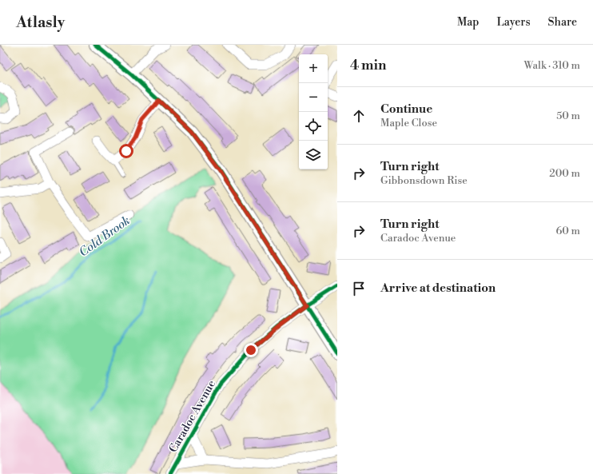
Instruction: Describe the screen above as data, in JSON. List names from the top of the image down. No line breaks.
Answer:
{"streets":{"street":["Caradoc Avenue"]},"water":["Cold Brook"],"page":{"header":"Atlasly","nav":["Map","Layers","Share"],"heading":["4 min","Walk · 310 m"],"map_buttons":["+","−"],"list":[["Continue","Maple Close","50 m"],["Turn right","Gibbonsdown Rise","200 m"],["Turn right","Caradoc Avenue","60 m"],"Arrive at destination"]}}
